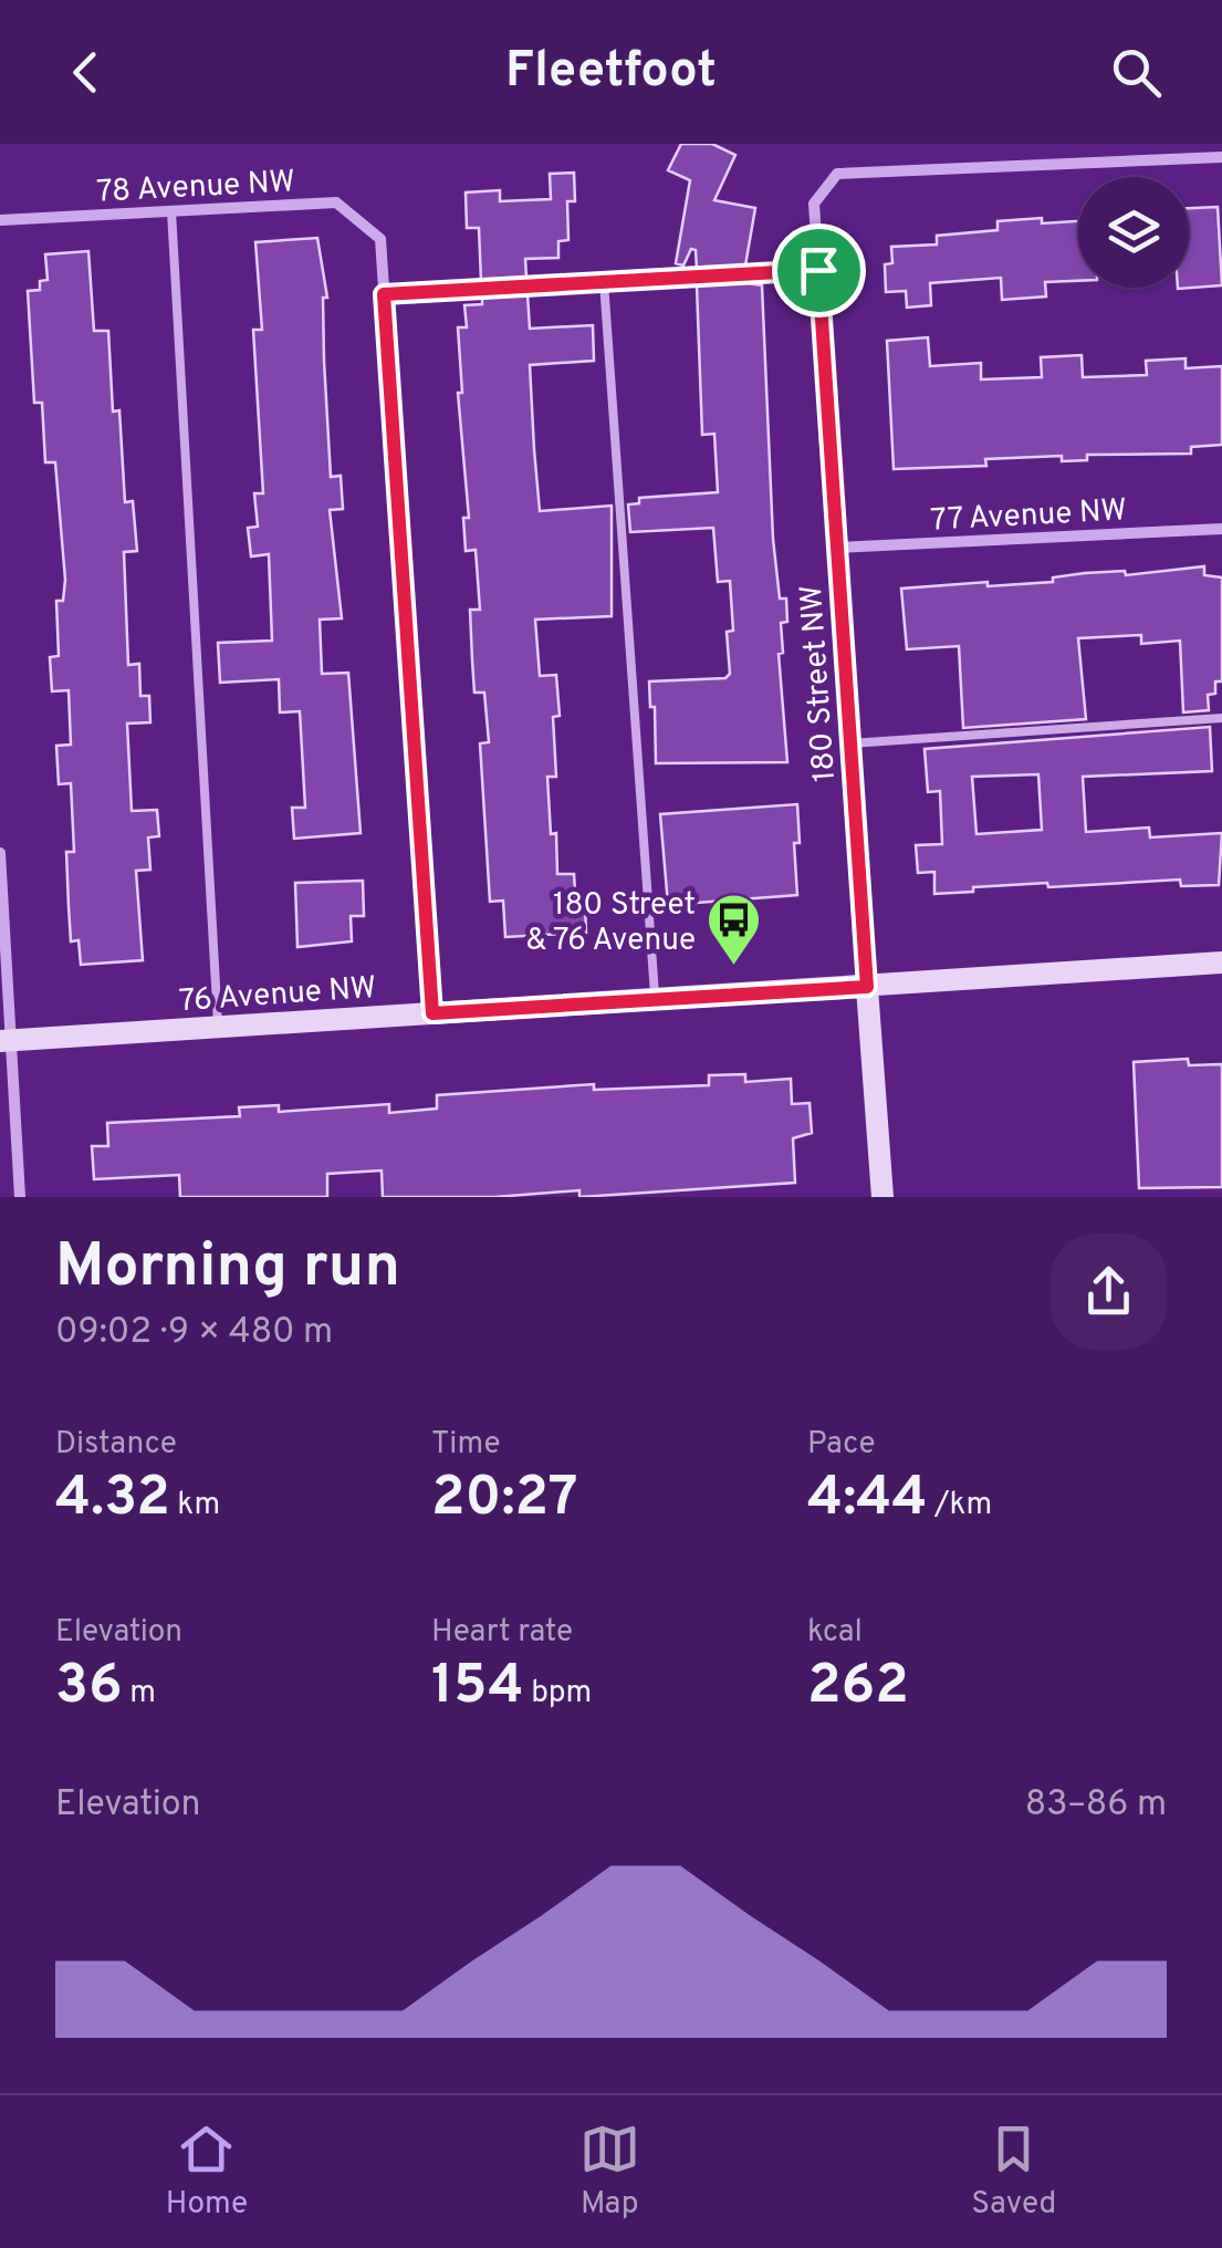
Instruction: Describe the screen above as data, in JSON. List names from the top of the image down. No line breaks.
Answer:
{"streets":{"street":["78 Avenue NW","77 Avenue NW","180 Street NW","76 Avenue NW"]},"crossings":[["77 Avenue NW","180 Street NW"],["180 Street NW","76 Avenue NW"]],"places":{"bus stop":["180 Street & 76 Avenue"]},"page":{"header":"Fleetfoot","heading":["Morning run","09:02 · 9 × 480 m"],"stats":[["Distance","4.32 km"],["Time","20:27"],["Pace","4:44 /km"],["Elevation","36 m"],["Heart rate","154 bpm"],["kcal","262"]],"chart":["Elevation","83–86 m"],"tabs":["Home","Map","Saved"]}}
